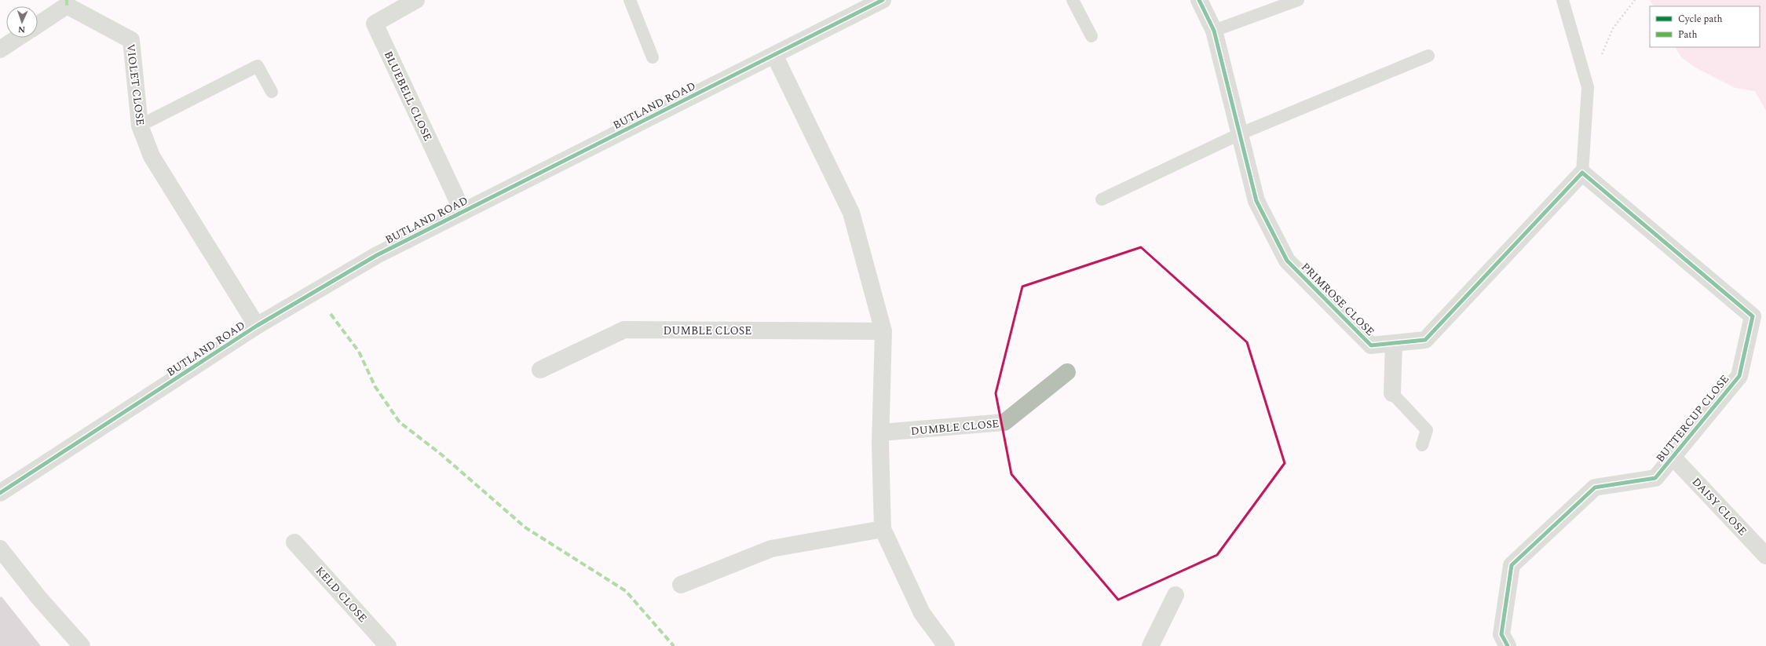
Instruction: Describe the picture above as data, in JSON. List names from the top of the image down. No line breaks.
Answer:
{"streets":{"street":["VIOLET CLOSE","BLUEBELL CLOSE","BUTLAND ROAD","PRIMROSE CLOSE","DUMBLE CLOSE","BUTTERCUP CLOSE","DAISY CLOSE","KELD CLOSE"]},"crossings":[["VIOLET CLOSE","BUTLAND ROAD"],["BLUEBELL CLOSE","BUTLAND ROAD"],["PRIMROSE CLOSE","BUTTERCUP CLOSE"],["BUTTERCUP CLOSE","DAISY CLOSE"]],"legend":["Cycle path","Path"],"north":"bottom"}
